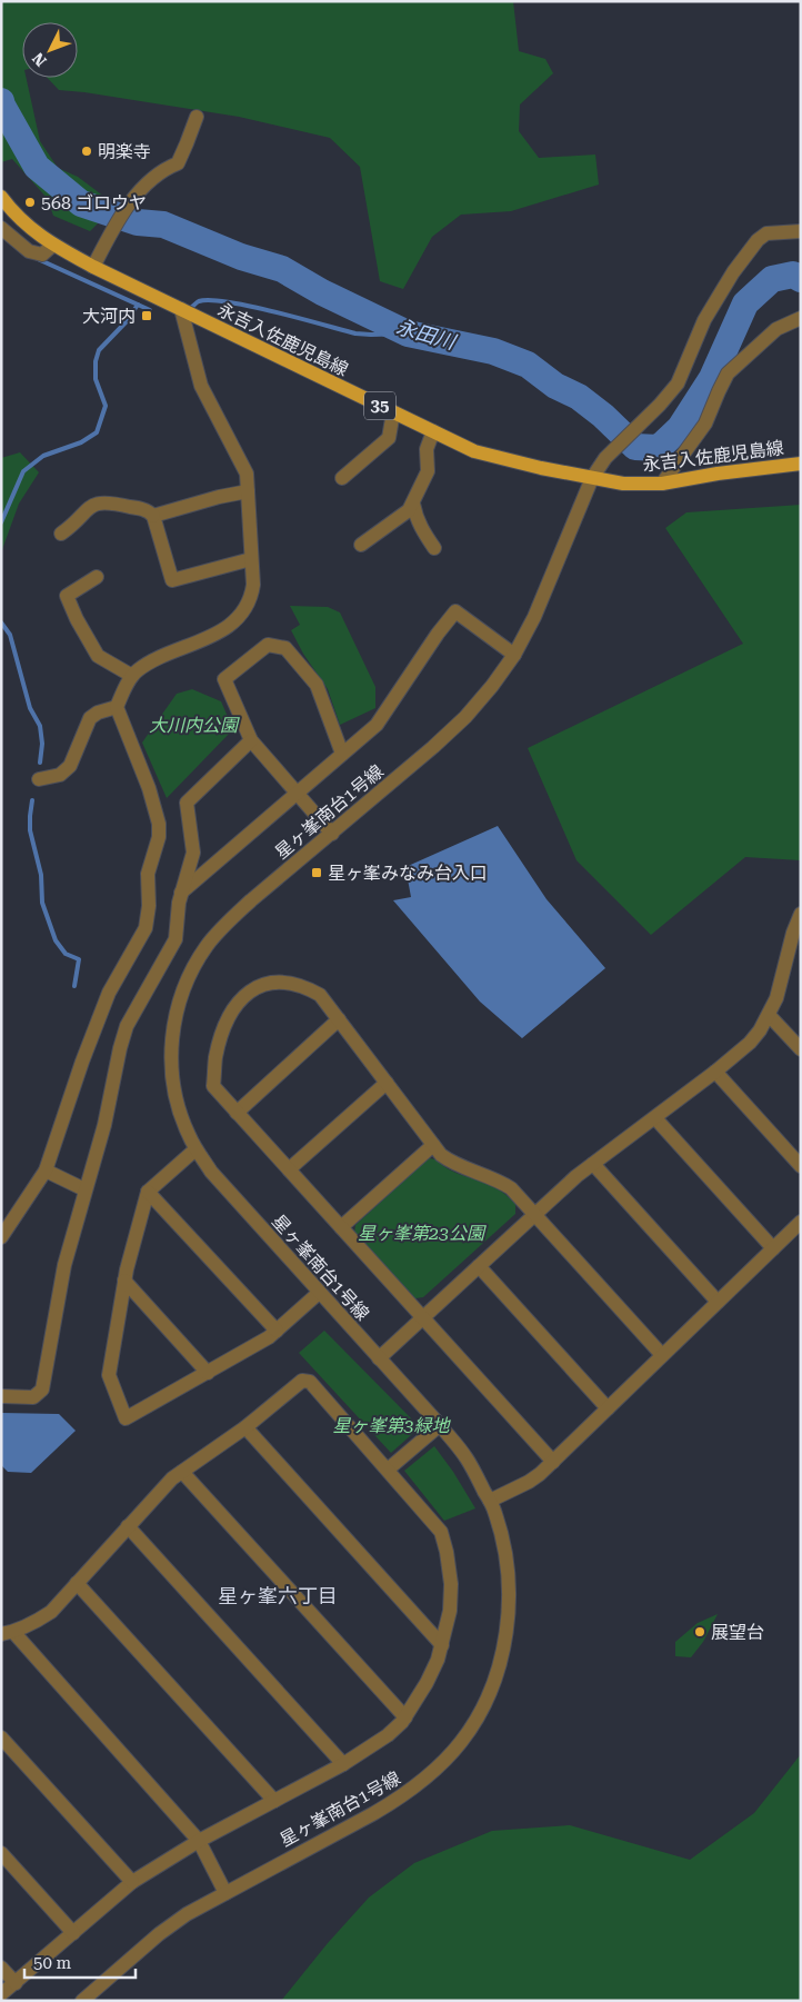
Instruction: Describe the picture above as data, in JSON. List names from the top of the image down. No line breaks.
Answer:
{"streets":{"main road":["永吉入佐鹿児島線","35"],"street":["星ヶ峯南台1号線"]},"crossings":[["永吉入佐鹿児島線","星ヶ峯南台1号線"]],"districts":["星ヶ峯六丁目"],"water":["永田川"],"parks":["大川内公園","星ヶ峯第23公園","星ヶ峯第3緑地"],"places":{"other":["明楽寺","568 ゴロウヤ","展望台"],"transit":["大河内","星ヶ峯みなみ台入口"]},"scale_bar":"50 m","north":"bottom left"}
